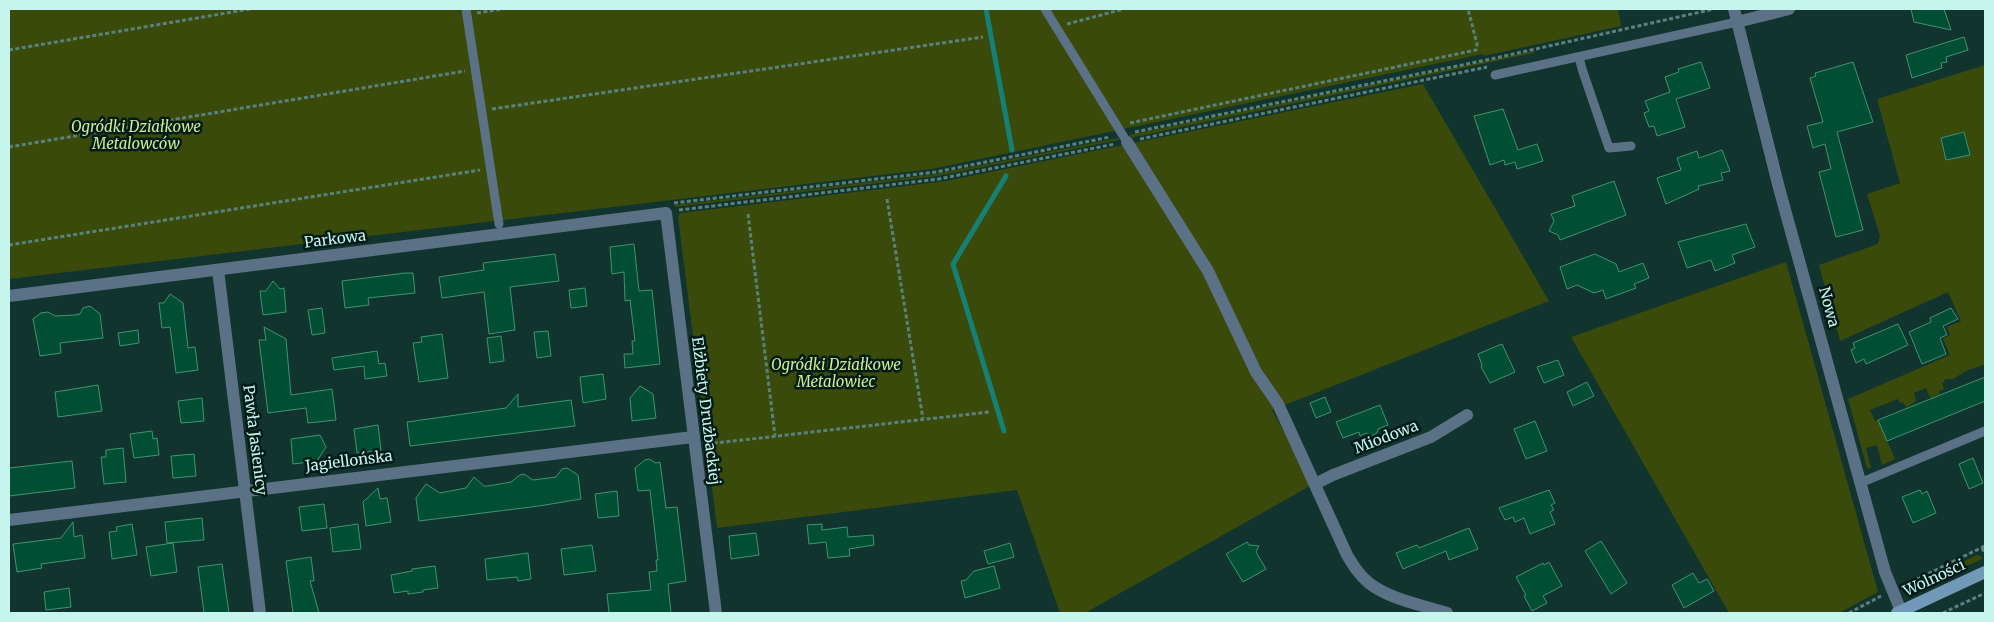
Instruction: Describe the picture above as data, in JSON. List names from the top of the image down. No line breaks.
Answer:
{"streets":{"main road":["Wolności"],"street":["Parkowa","Nowa","Elżbiety Drużbackiej","Miodowa","Pawła Jasienicy","Jagiellońska"]},"crossings":[["Parkowa","Elżbiety Drużbackiej"],["Parkowa","Pawła Jasienicy"],["Nowa","Wolności"],["Elżbiety Drużbackiej","Jagiellońska"],["Pawła Jasienicy","Jagiellońska"]],"parks":["Ogródki Działkowe Metalowców","Ogródki Działkowe Metalowiec"]}
